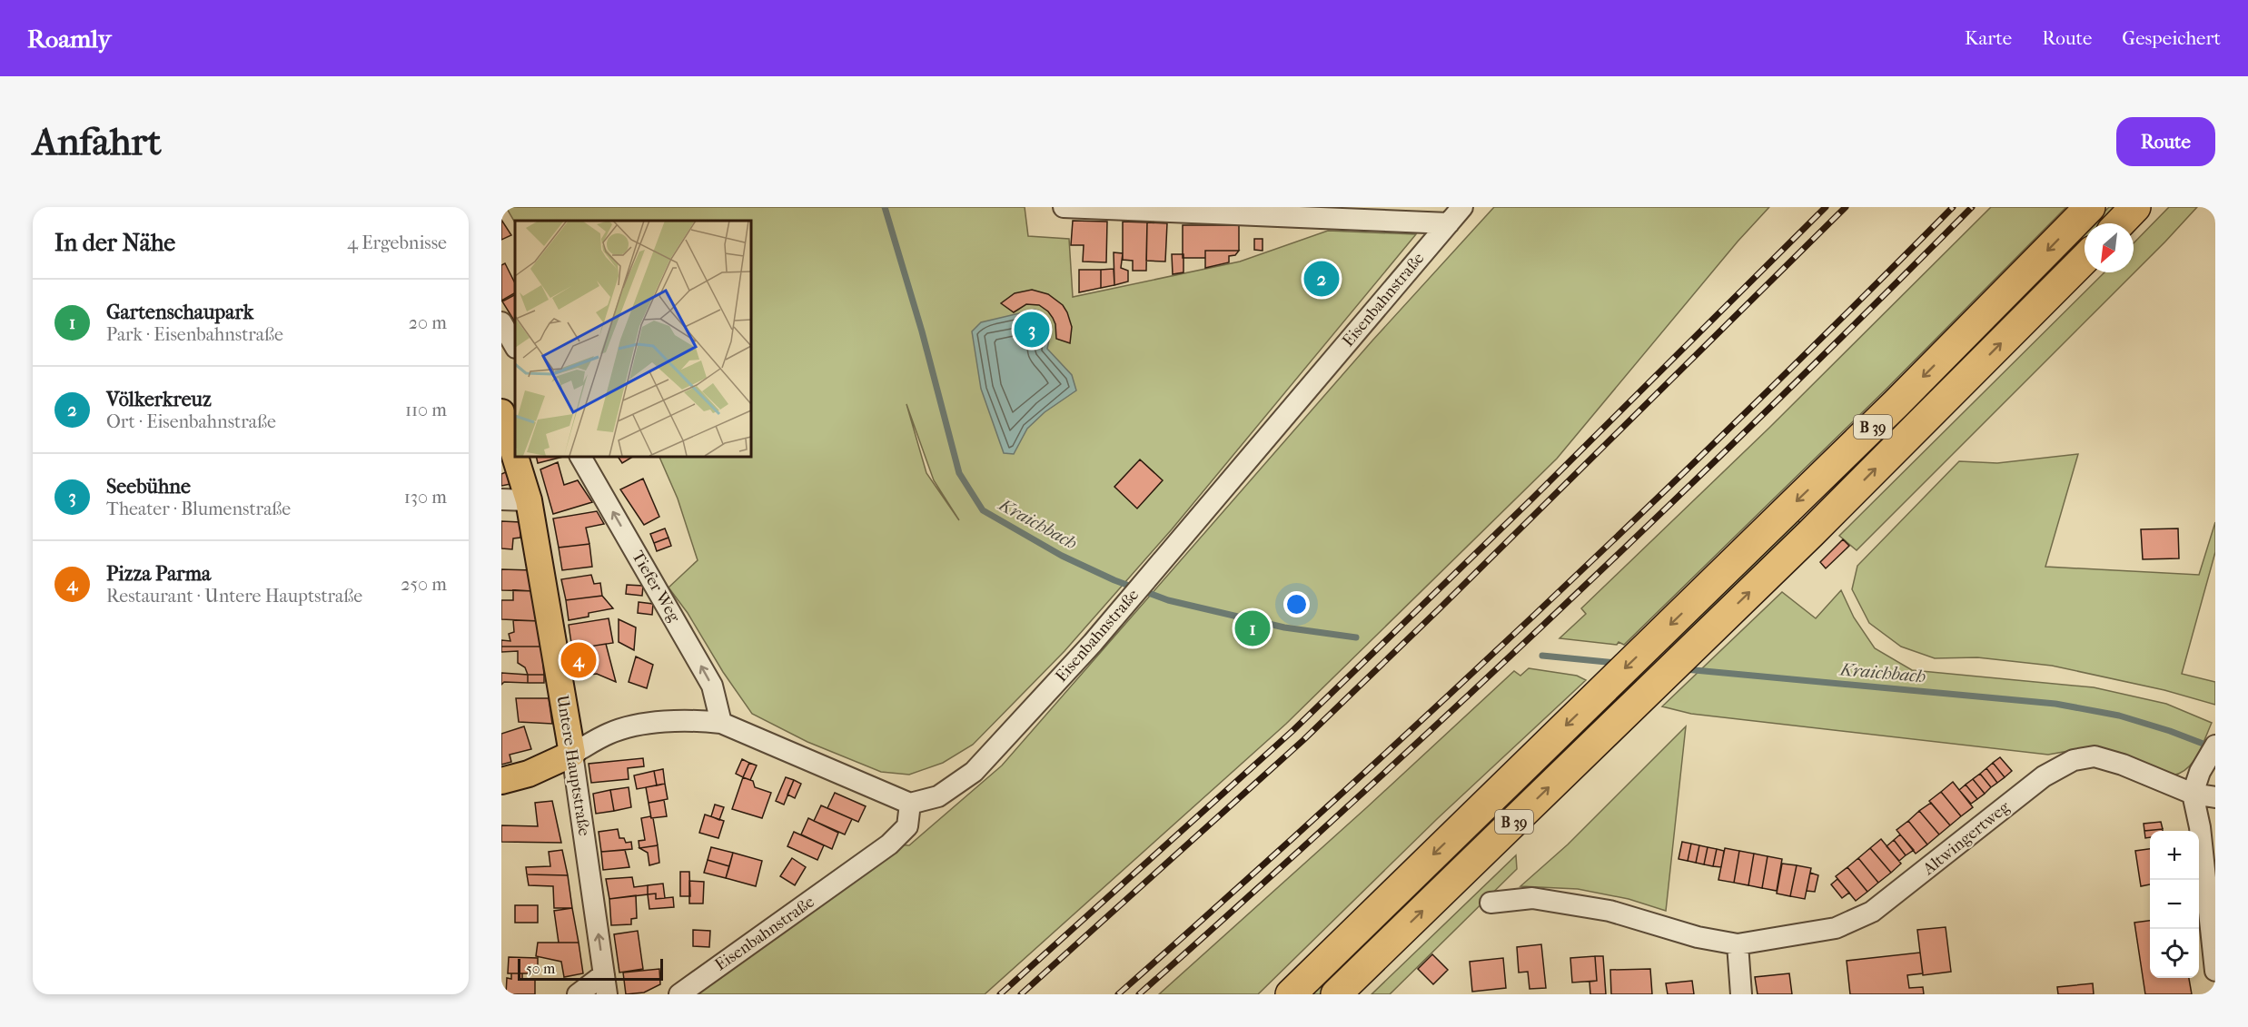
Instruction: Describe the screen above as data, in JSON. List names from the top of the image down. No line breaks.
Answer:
{"streets":{"highway":["B 39"],"main road":["Untere Hauptstraße"],"street":["Eisenbahnstraße","Tiefer Weg","Altwingertweg"]},"one_way":["Tiefer Weg","Untere Hauptstraße"],"water":["Kraichbach"],"scale_bar":"50 m","north":"bottom left","page":{"header":"Roamly","nav":["Karte","Route","Gespeichert"],"buttons":"Route","title":"Anfahrt","heading":["In der Nähe","4 Ergebnisse"],"pins":["2","3","1","4"],"list":[{"mark":"1","name":"Gartenschaupark","note":"Park · Eisenbahnstraße","value":"20 m"},{"mark":"2","name":"Völkerkreuz","note":"Ort · Eisenbahnstraße","value":"110 m"},{"mark":"3","name":"Seebühne","note":"Theater · Blumenstraße","value":"130 m"},{"mark":"4","name":"Pizza Parma","note":"Restaurant · Untere Hauptstraße","value":"250 m"}],"map_buttons":["+","−"],"scale":"50 m"}}
